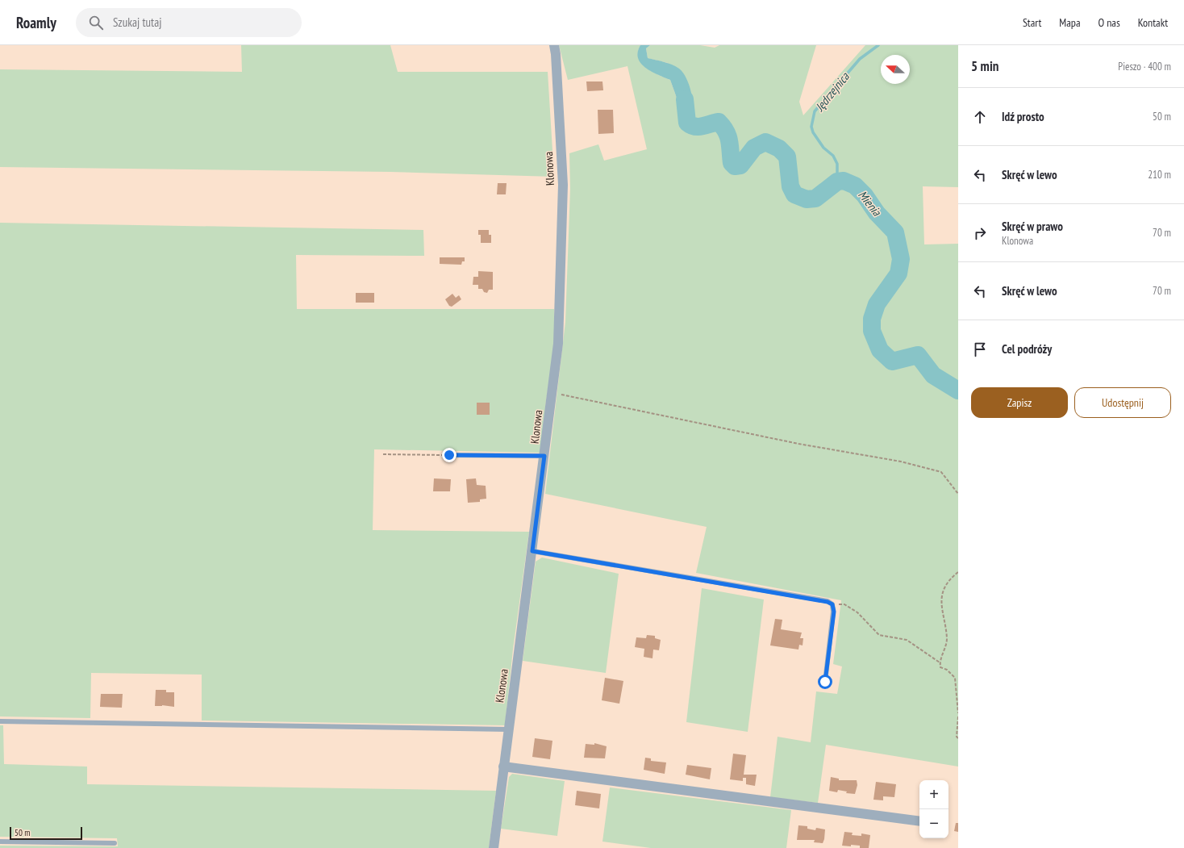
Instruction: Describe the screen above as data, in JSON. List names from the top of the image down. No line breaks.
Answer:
{"streets":{"street":["Klonowa"]},"water":["Jędrzejnica","Mienia"],"scale_bar":"50 m","north":"left","page":{"header":"Roamly","search":"Szukaj tutaj","nav":["Start","Mapa","O nas","Kontakt"],"heading":["5 min","Pieszo · 400 m"],"list":[["Idź prosto","50 m"],["Skręć w lewo","210 m"],["Skręć w prawo","Klonowa","70 m"],["Skręć w lewo","70 m"],"Cel podróży"],"buttons":["Zapisz","Udostępnij"],"map_buttons":["+","−"],"scale":"50 m"}}
